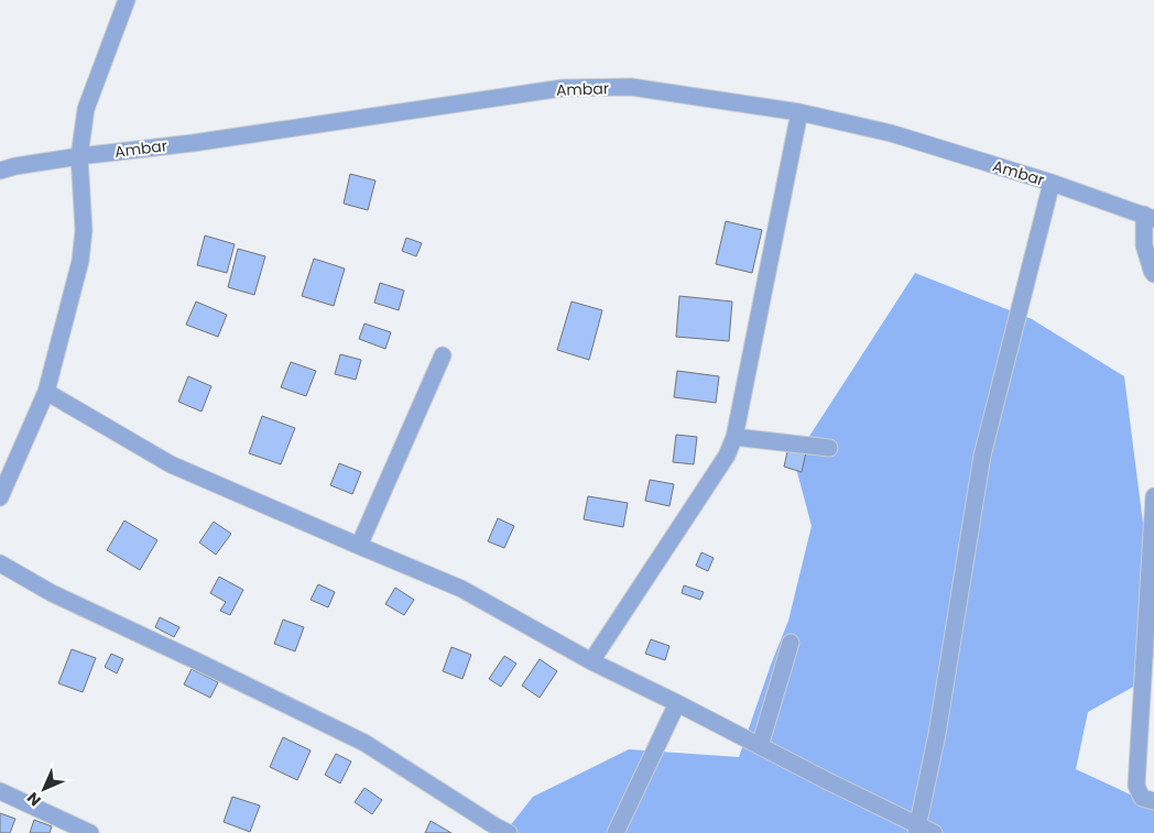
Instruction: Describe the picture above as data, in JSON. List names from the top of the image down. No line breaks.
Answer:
{"streets":{"street":["Ambar"]},"north":"bottom left"}
